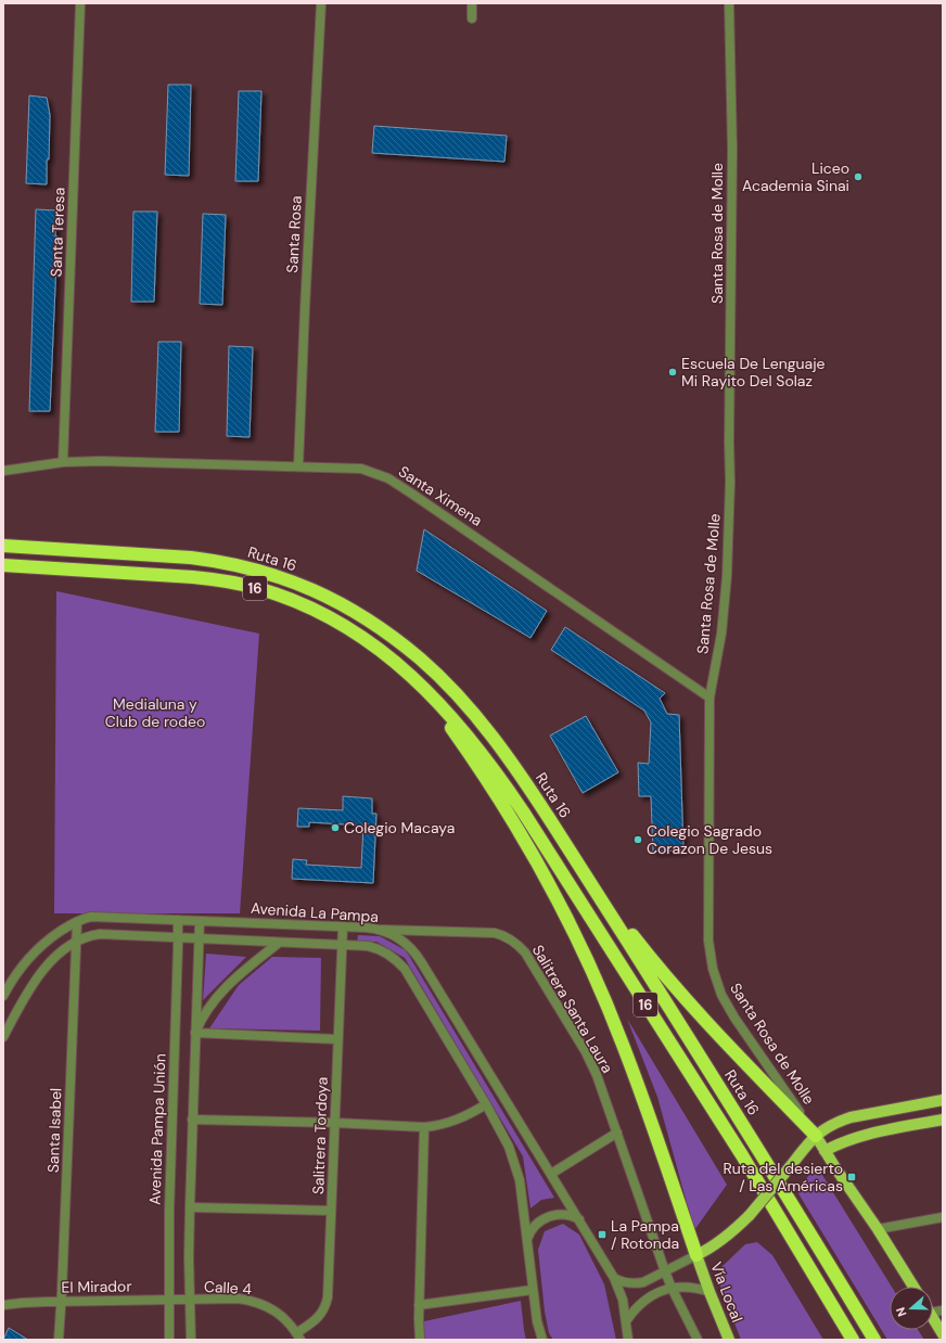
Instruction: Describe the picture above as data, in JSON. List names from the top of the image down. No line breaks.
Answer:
{"streets":{"highway":["Ruta 16","16"],"main road":["Vía Local"],"street":["Santa Teresa","Santa Rosa de Molle","Santa Rosa","Santa Ximena","Avenida La Pampa","Salitrera Santa Laura","Avenida Pampa Unión","Santa Isabel","Salitrera Tordoya","El Mirador","Calle 4"]},"crossings":[["Santa Teresa","Santa Ximena"],["Santa Rosa de Molle","Santa Ximena"],["Santa Rosa","Santa Ximena"],["Avenida La Pampa","Salitrera Santa Laura"],["Avenida La Pampa","Avenida Pampa Unión"],["Avenida La Pampa","Santa Isabel"],["Avenida La Pampa","Salitrera Tordoya"],["Avenida Pampa Unión","El Mirador"],["Santa Isabel","El Mirador"],["Salitrera Tordoya","Calle 4"],["El Mirador","Calle 4"]],"parks":["Medialuna y Club de rodeo"],"places":{"other":["Liceo Academia Sinai","Escuela De Lenguaje Mi Rayito Del Solaz","Colegio Macaya","Colegio Sagrado Corazon De Jesus"],"transit":["Ruta del desierto / Las Américas","La Pampa / Rotonda"]},"north":"left"}
